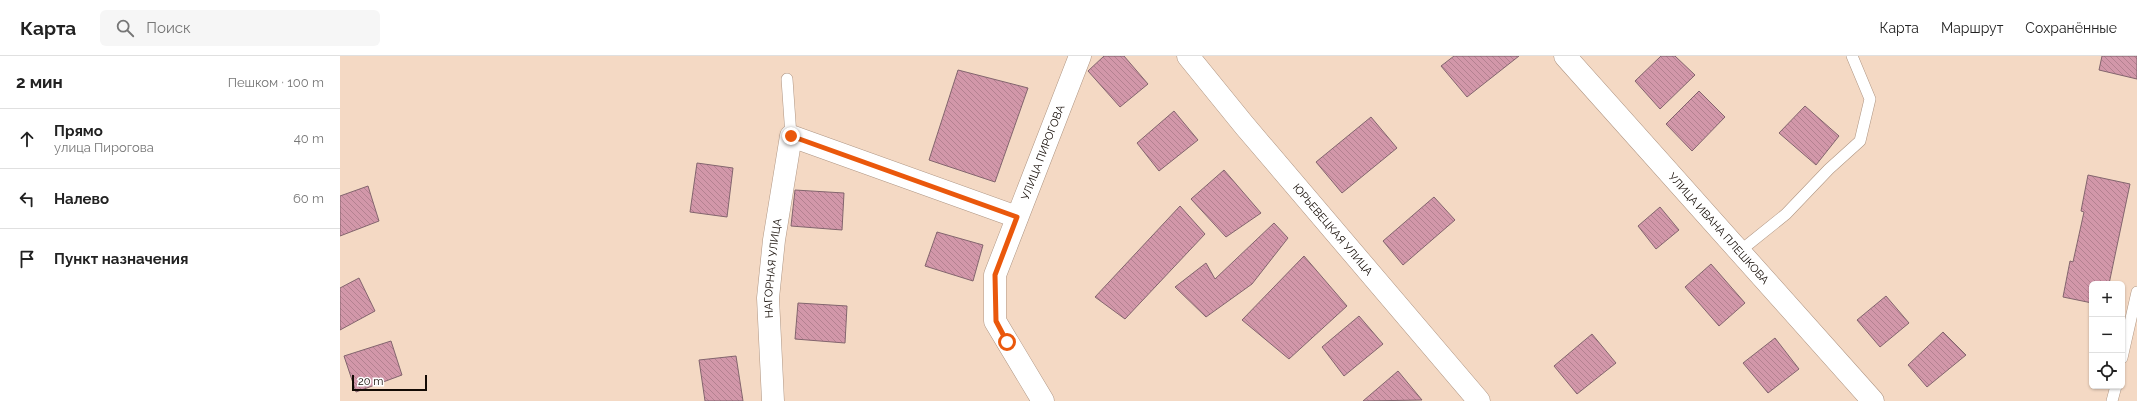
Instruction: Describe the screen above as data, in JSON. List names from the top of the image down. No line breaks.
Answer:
{"streets":{"street":["УЛИЦА ПИРОГОВА","УЛИЦА ИВАНА ПЛЕШКОВА","ЮРЬЕВЕЦКАЯ УЛИЦА","НАГОРНАЯ УЛИЦА"]},"scale_bar":"20 m","page":{"header":"Карта","search":"Поиск","nav":["Карта","Маршрут","Сохранённые"],"heading":["2 мин","Пешком · 100 m"],"list":[["Прямо","улица Пирогова","40 m"],["Налево","60 m"],"Пункт назначения"],"map_buttons":["+","−"],"scale":"20 m"}}
